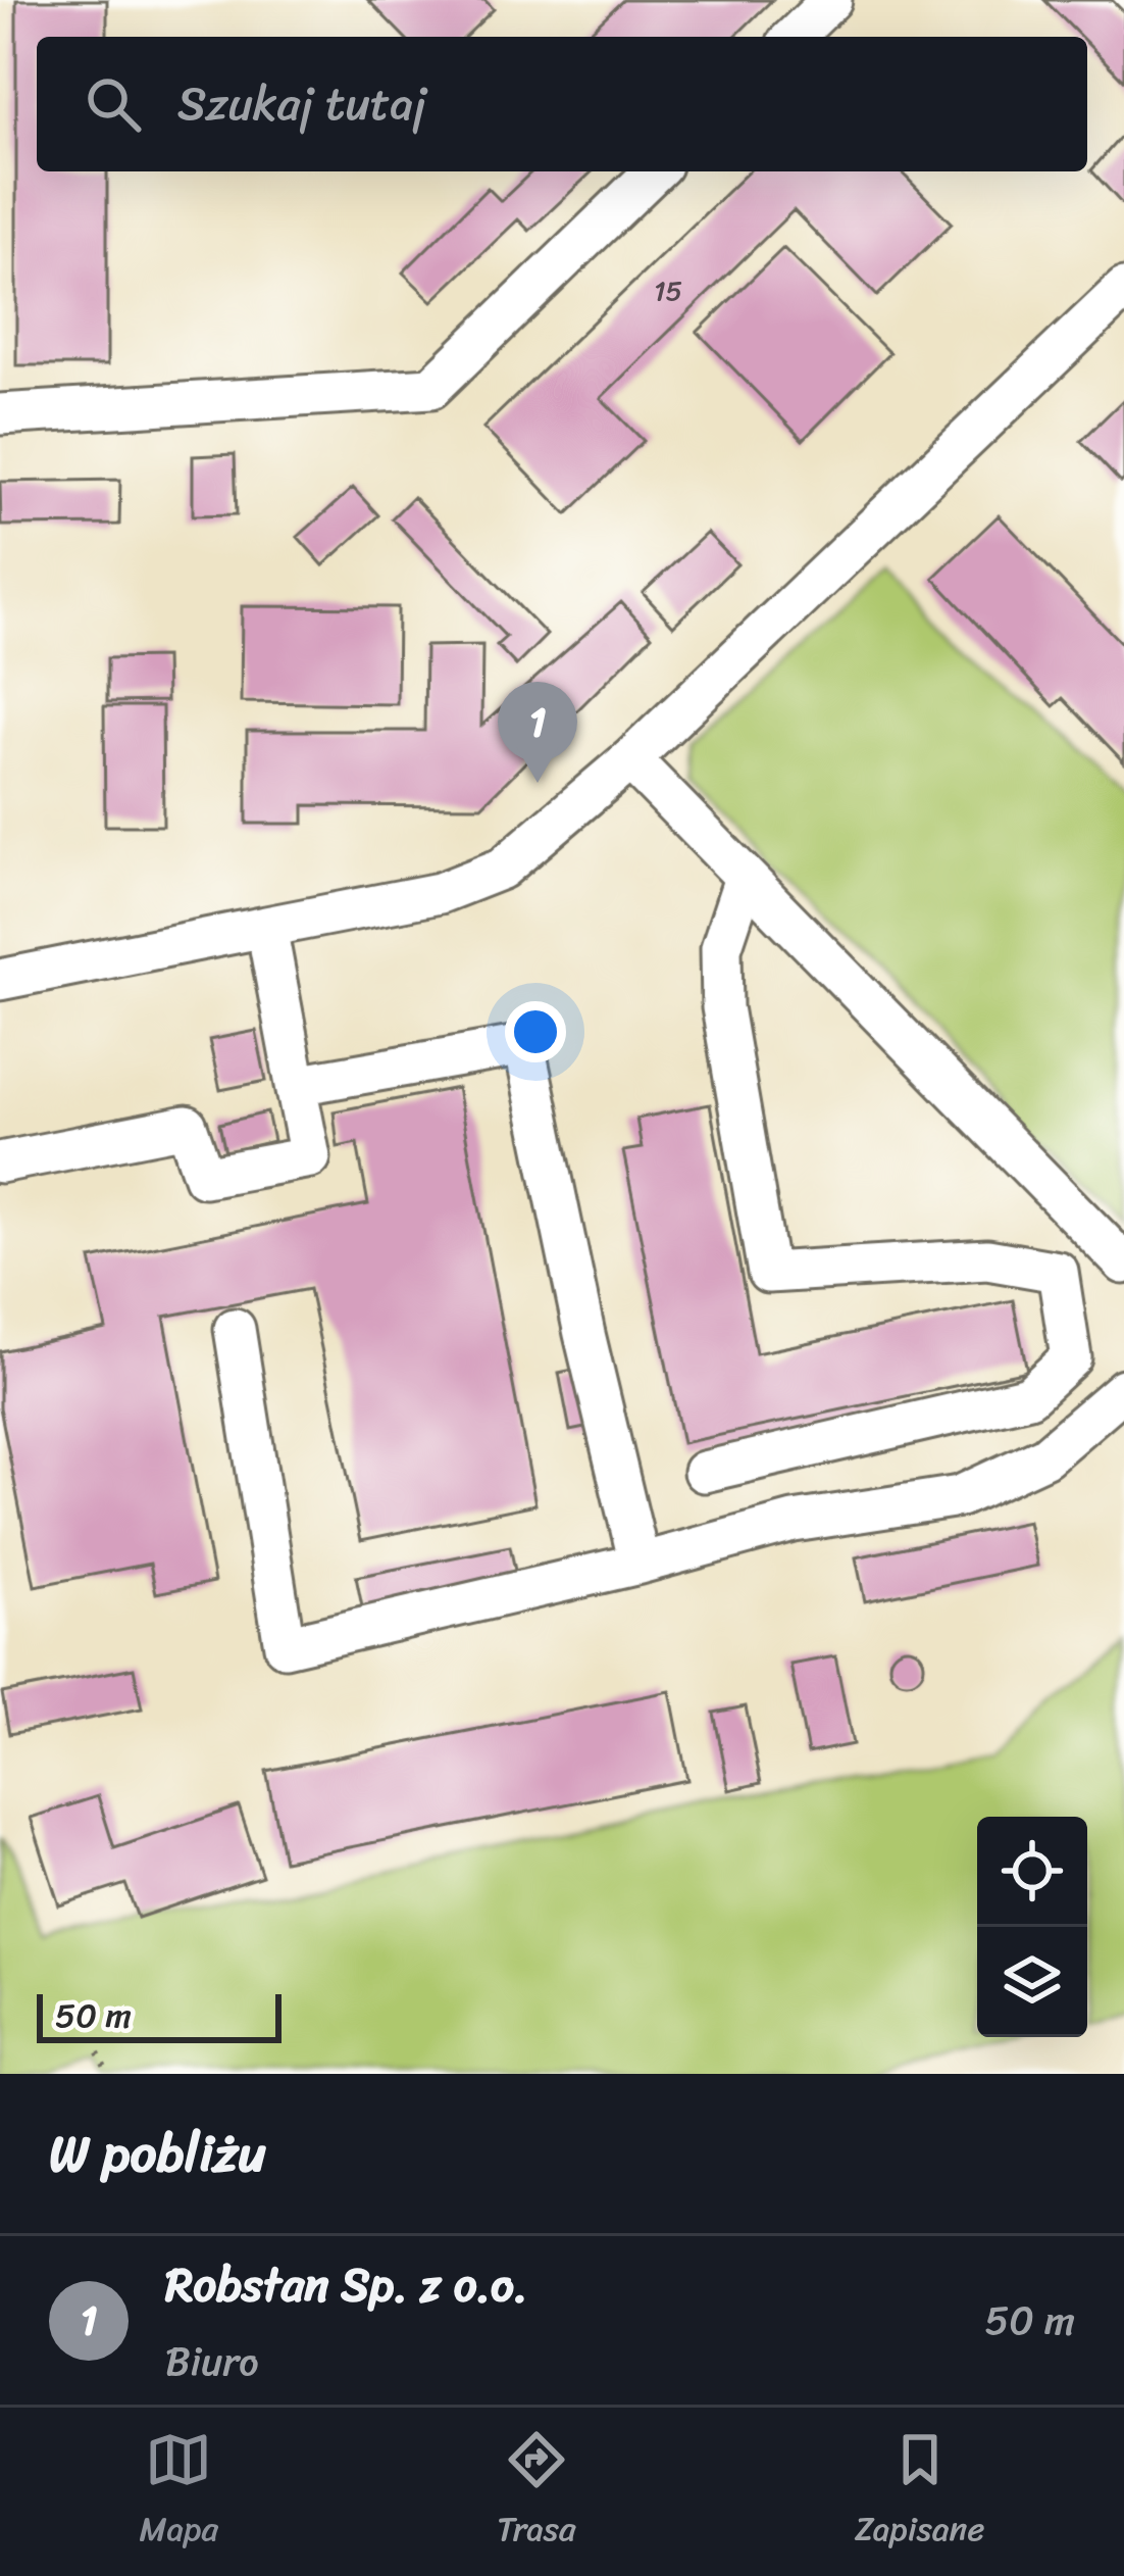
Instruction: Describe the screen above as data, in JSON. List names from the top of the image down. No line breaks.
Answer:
{"house_numbers":["15"],"scale_bar":"50 m","page":{"search":"Szukaj tutaj","pins":"1","scale":"50 m","heading":"W pobliżu","list":[{"mark":"1","name":"Robstan Sp. z o.o.","note":"Biuro","value":"50 m"}],"nav":["Mapa","Trasa","Zapisane"]}}
